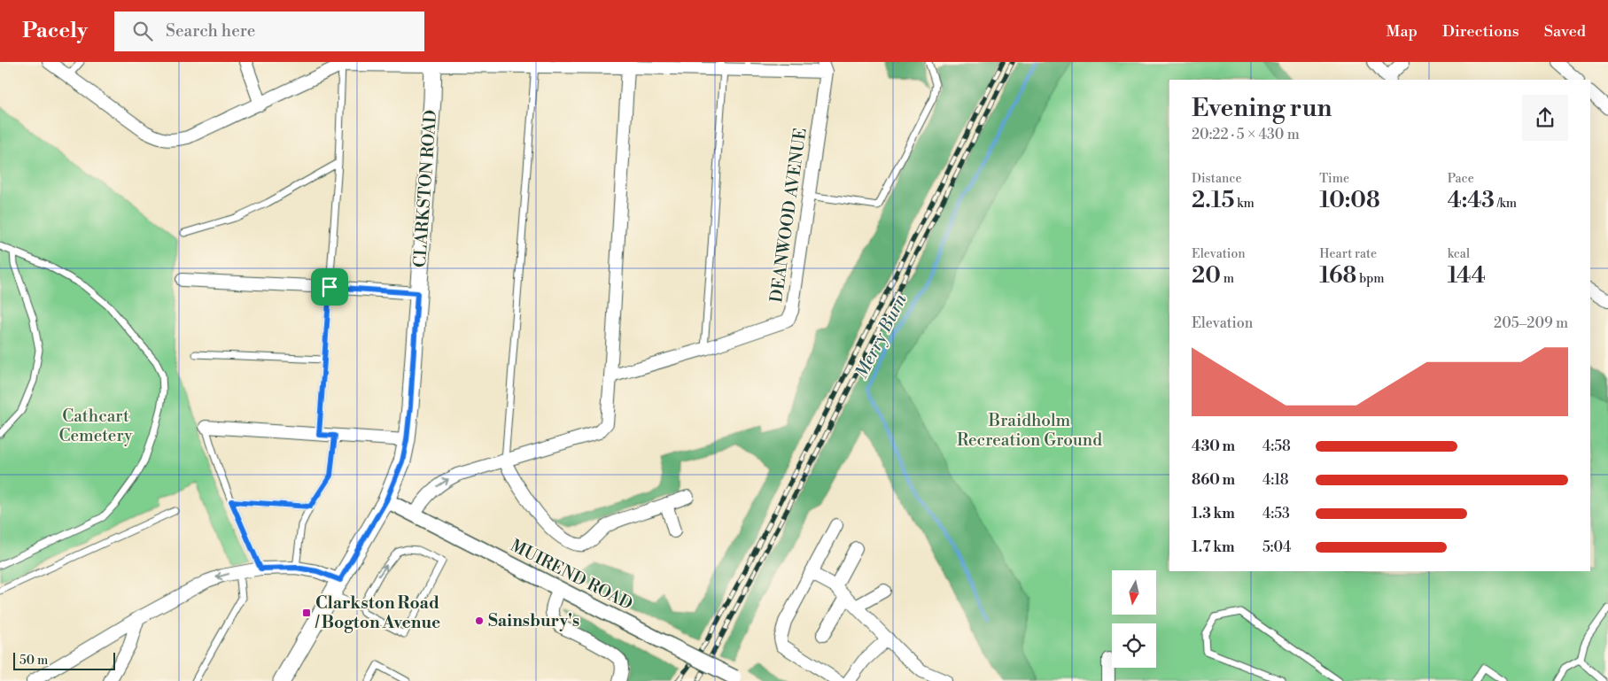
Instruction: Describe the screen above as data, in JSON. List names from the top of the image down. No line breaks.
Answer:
{"streets":{"main road":["CLARKSTON ROAD"],"street":["DEANWOOD AVENUE","MUIREND ROAD"]},"crossings":[["CLARKSTON ROAD","MUIREND ROAD"]],"water":["Merry Burn"],"parks":["Cathcart Cemetery","Braidholm Recreation Ground"],"places":{"transit":["Clarkston Road / Bogton Avenue"],"other":["Sainsbury's"]},"scale_bar":"50 m","north":"bottom","page":{"header":"Pacely","search":"Search here","nav":["Map","Directions","Saved"],"heading":["Evening run","20:22 · 5 × 430 m"],"stats":[["Distance","2.15 km"],["Time","10:08"],["Pace","4:43 /km"],["Elevation","20 m"],["Heart rate","168 bpm"],["kcal","144"]],"chart":["Elevation","205–209 m"],"list":[{"name":"430 m","note":"4:58"},{"name":"860 m","note":"4:18"},{"name":"1.3 km","note":"4:53"},{"name":"1.7 km","note":"5:04"}],"scale":"50 m"}}
